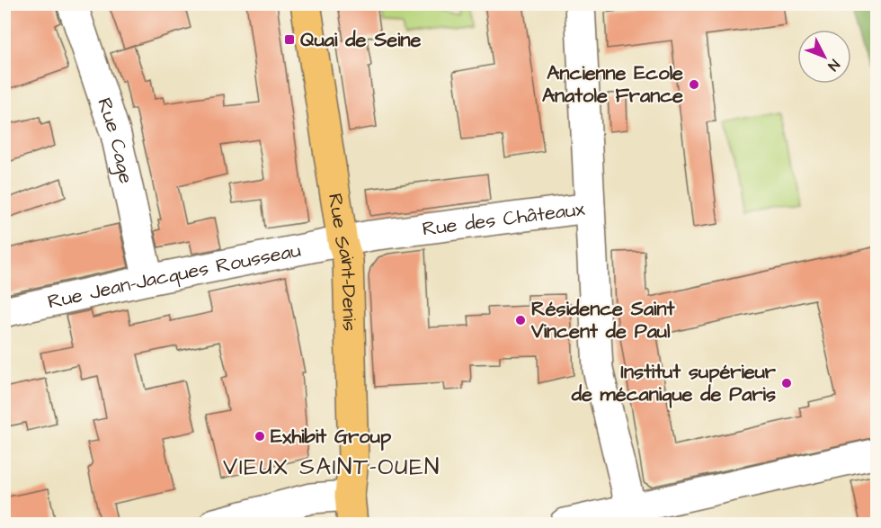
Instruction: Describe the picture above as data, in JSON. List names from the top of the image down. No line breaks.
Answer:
{"streets":{"main road":["Rue Saint-Denis"],"street":["Rue Cage","Rue des Châteaux","Rue Jean-Jacques Rousseau"]},"crossings":[["Rue Cage","Rue Jean-Jacques Rousseau"],["Rue des Châteaux","Rue Saint-Denis"],["Rue des Châteaux","Rue Jean-Jacques Rousseau"],["Rue Saint-Denis","Rue Jean-Jacques Rousseau"]],"districts":["VIEUX SAINT-OUEN"],"places":{"transit":["Quai de Seine"],"other":["Ancienne Ecole Anatole France","Résidence Saint Vincent de Paul","Institut supérieur de mécanique de Paris","Exhibit Group"]},"north":"bottom right"}
